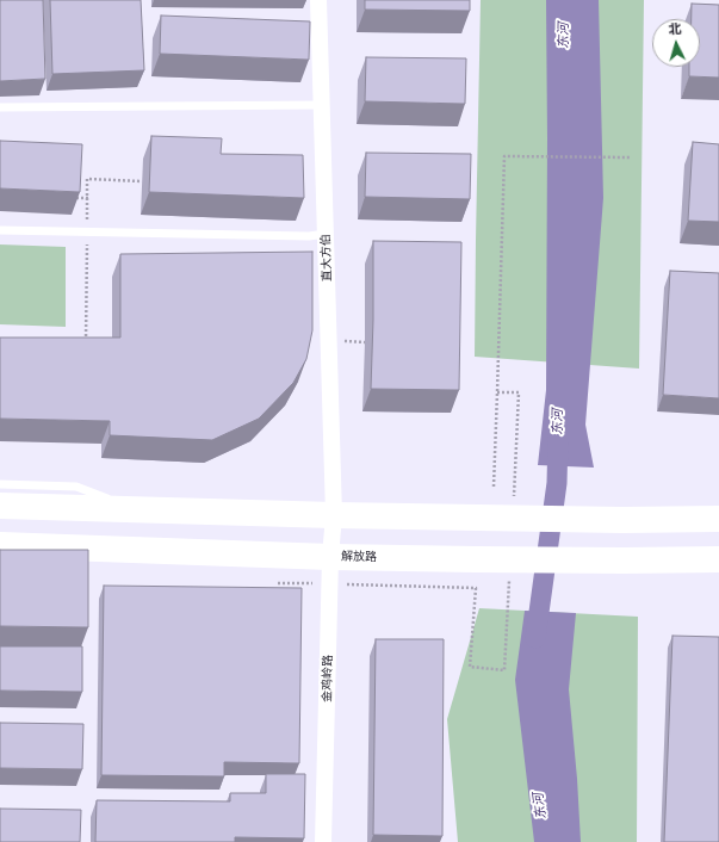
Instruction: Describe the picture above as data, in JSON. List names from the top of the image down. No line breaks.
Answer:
{"streets":{"main road":["解放路"],"street":["直大方伯","金鸡岭路"]},"crossings":[["直大方伯","金鸡岭路"],["解放路","金鸡岭路"]],"water":["东河"],"north":"top"}
